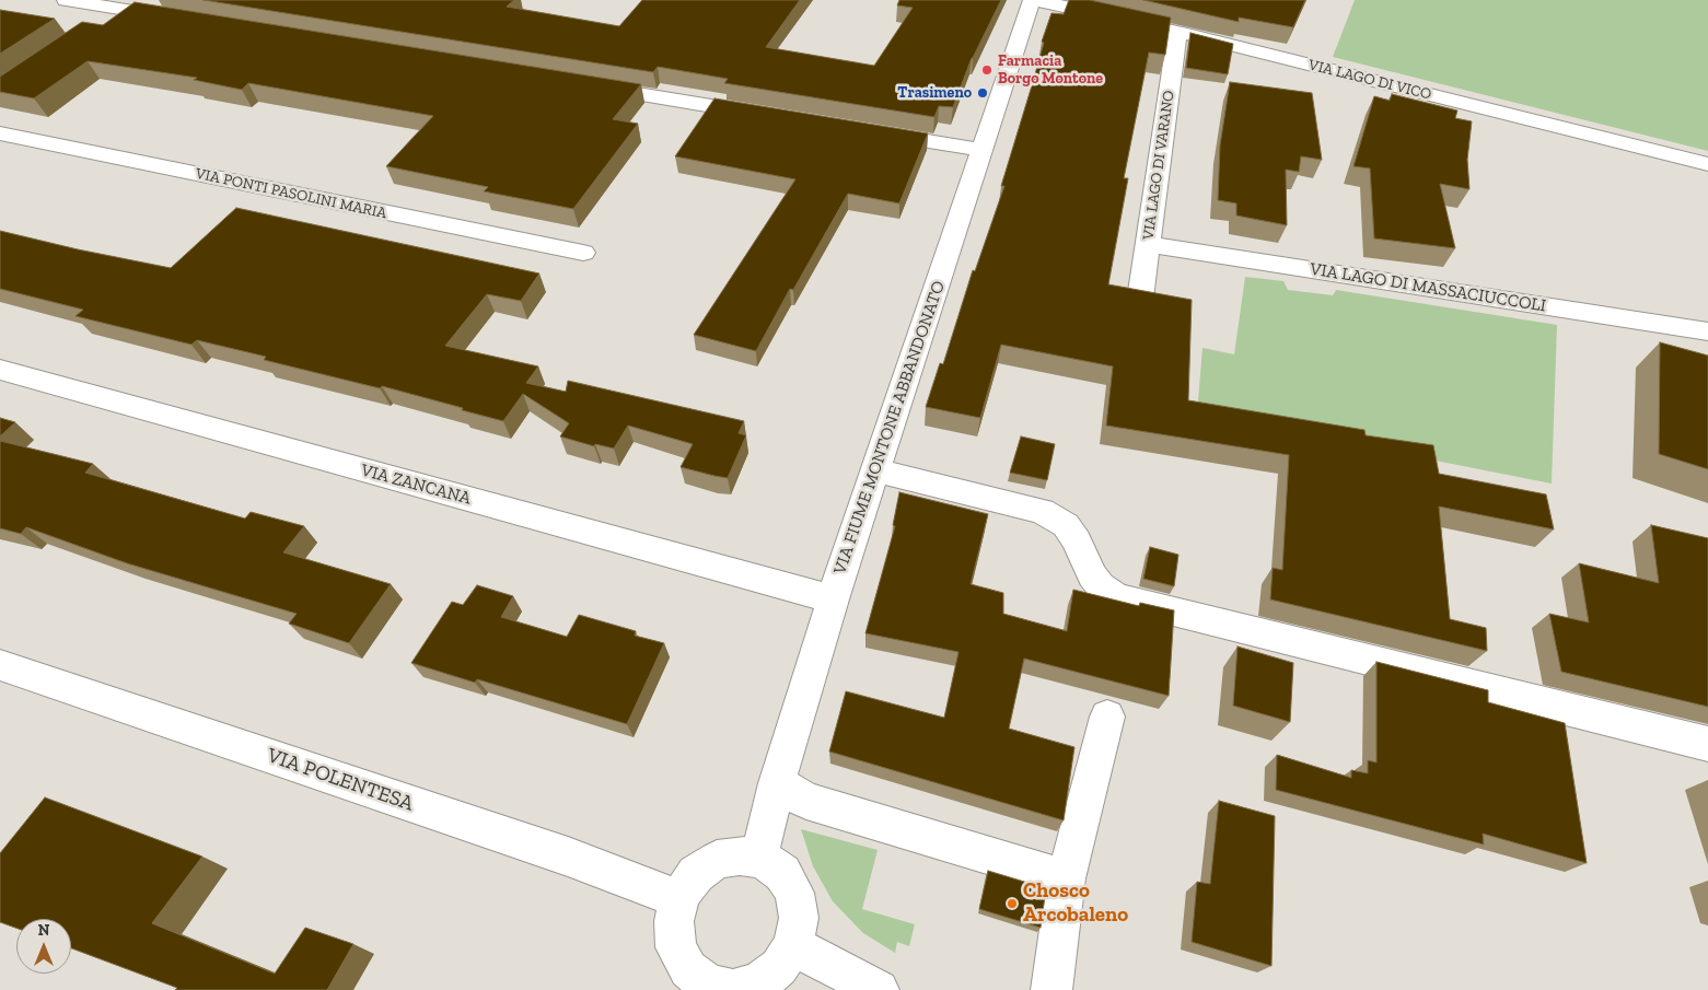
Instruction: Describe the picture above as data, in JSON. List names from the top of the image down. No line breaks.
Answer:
{"streets":{"street":["VIA LAGO DI VICO","VIA LAGO DI VARANO","VIA PONTI PASOLINI MARIA","VIA LAGO DI MASSACIUCCOLI","VIA FIUME MONTONE ABBANDONATO","VIA ZANCANA","VIA POLENTESA"]},"crossings":[["VIA LAGO DI VICO","VIA LAGO DI VARANO"],["VIA LAGO DI VICO","VIA FIUME MONTONE ABBANDONATO"],["VIA LAGO DI VARANO","VIA LAGO DI MASSACIUCCOLI"],["VIA FIUME MONTONE ABBANDONATO","VIA ZANCANA"],["VIA FIUME MONTONE ABBANDONATO","VIA POLENTESA"]],"places":["Farmacia Borgo Montone","Trasimeno","Chosco Arcobaleno"],"north":"top"}
